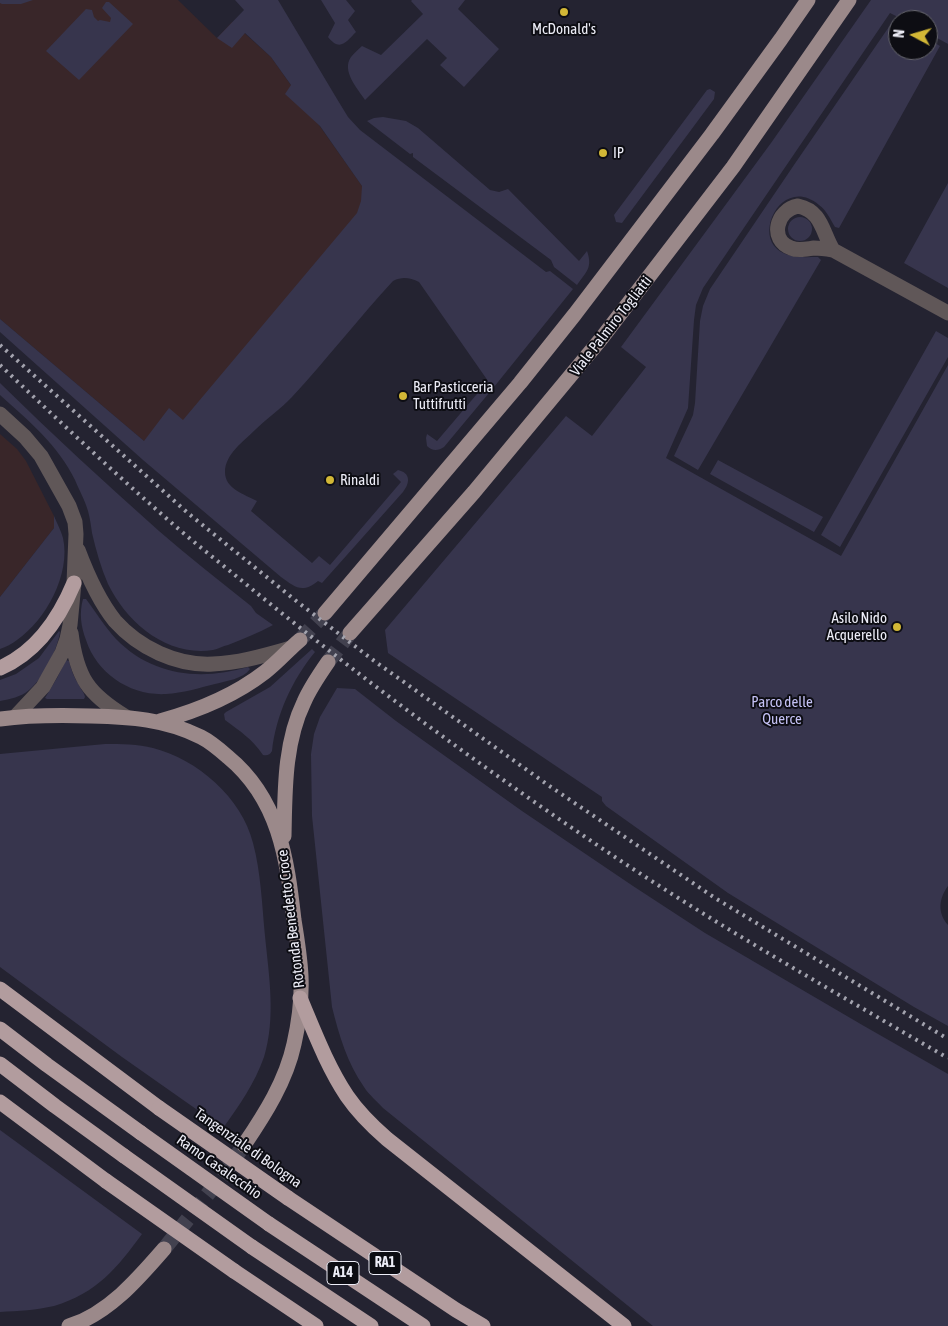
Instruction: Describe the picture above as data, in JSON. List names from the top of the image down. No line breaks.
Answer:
{"streets":{"highway":["Tangenziale di Bologna","Ramo Casalecchio","RA1","A14"],"main road":["Viale Palmiro Togliatti","Rotonda Benedetto Croce"]},"parks":["Parco delle Querce"],"places":["McDonald's","IP","Bar Pasticceria Tuttifrutti","Rinaldi","Asilo Nido Acquerello"],"north":"left"}
